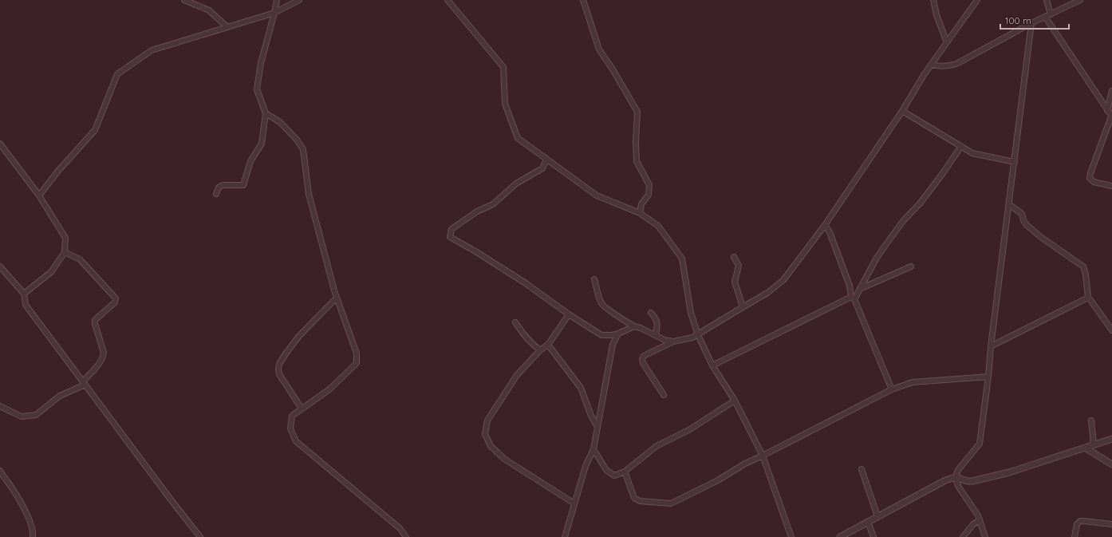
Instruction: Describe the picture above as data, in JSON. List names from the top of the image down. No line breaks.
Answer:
{"scale_bar":"100 m"}
